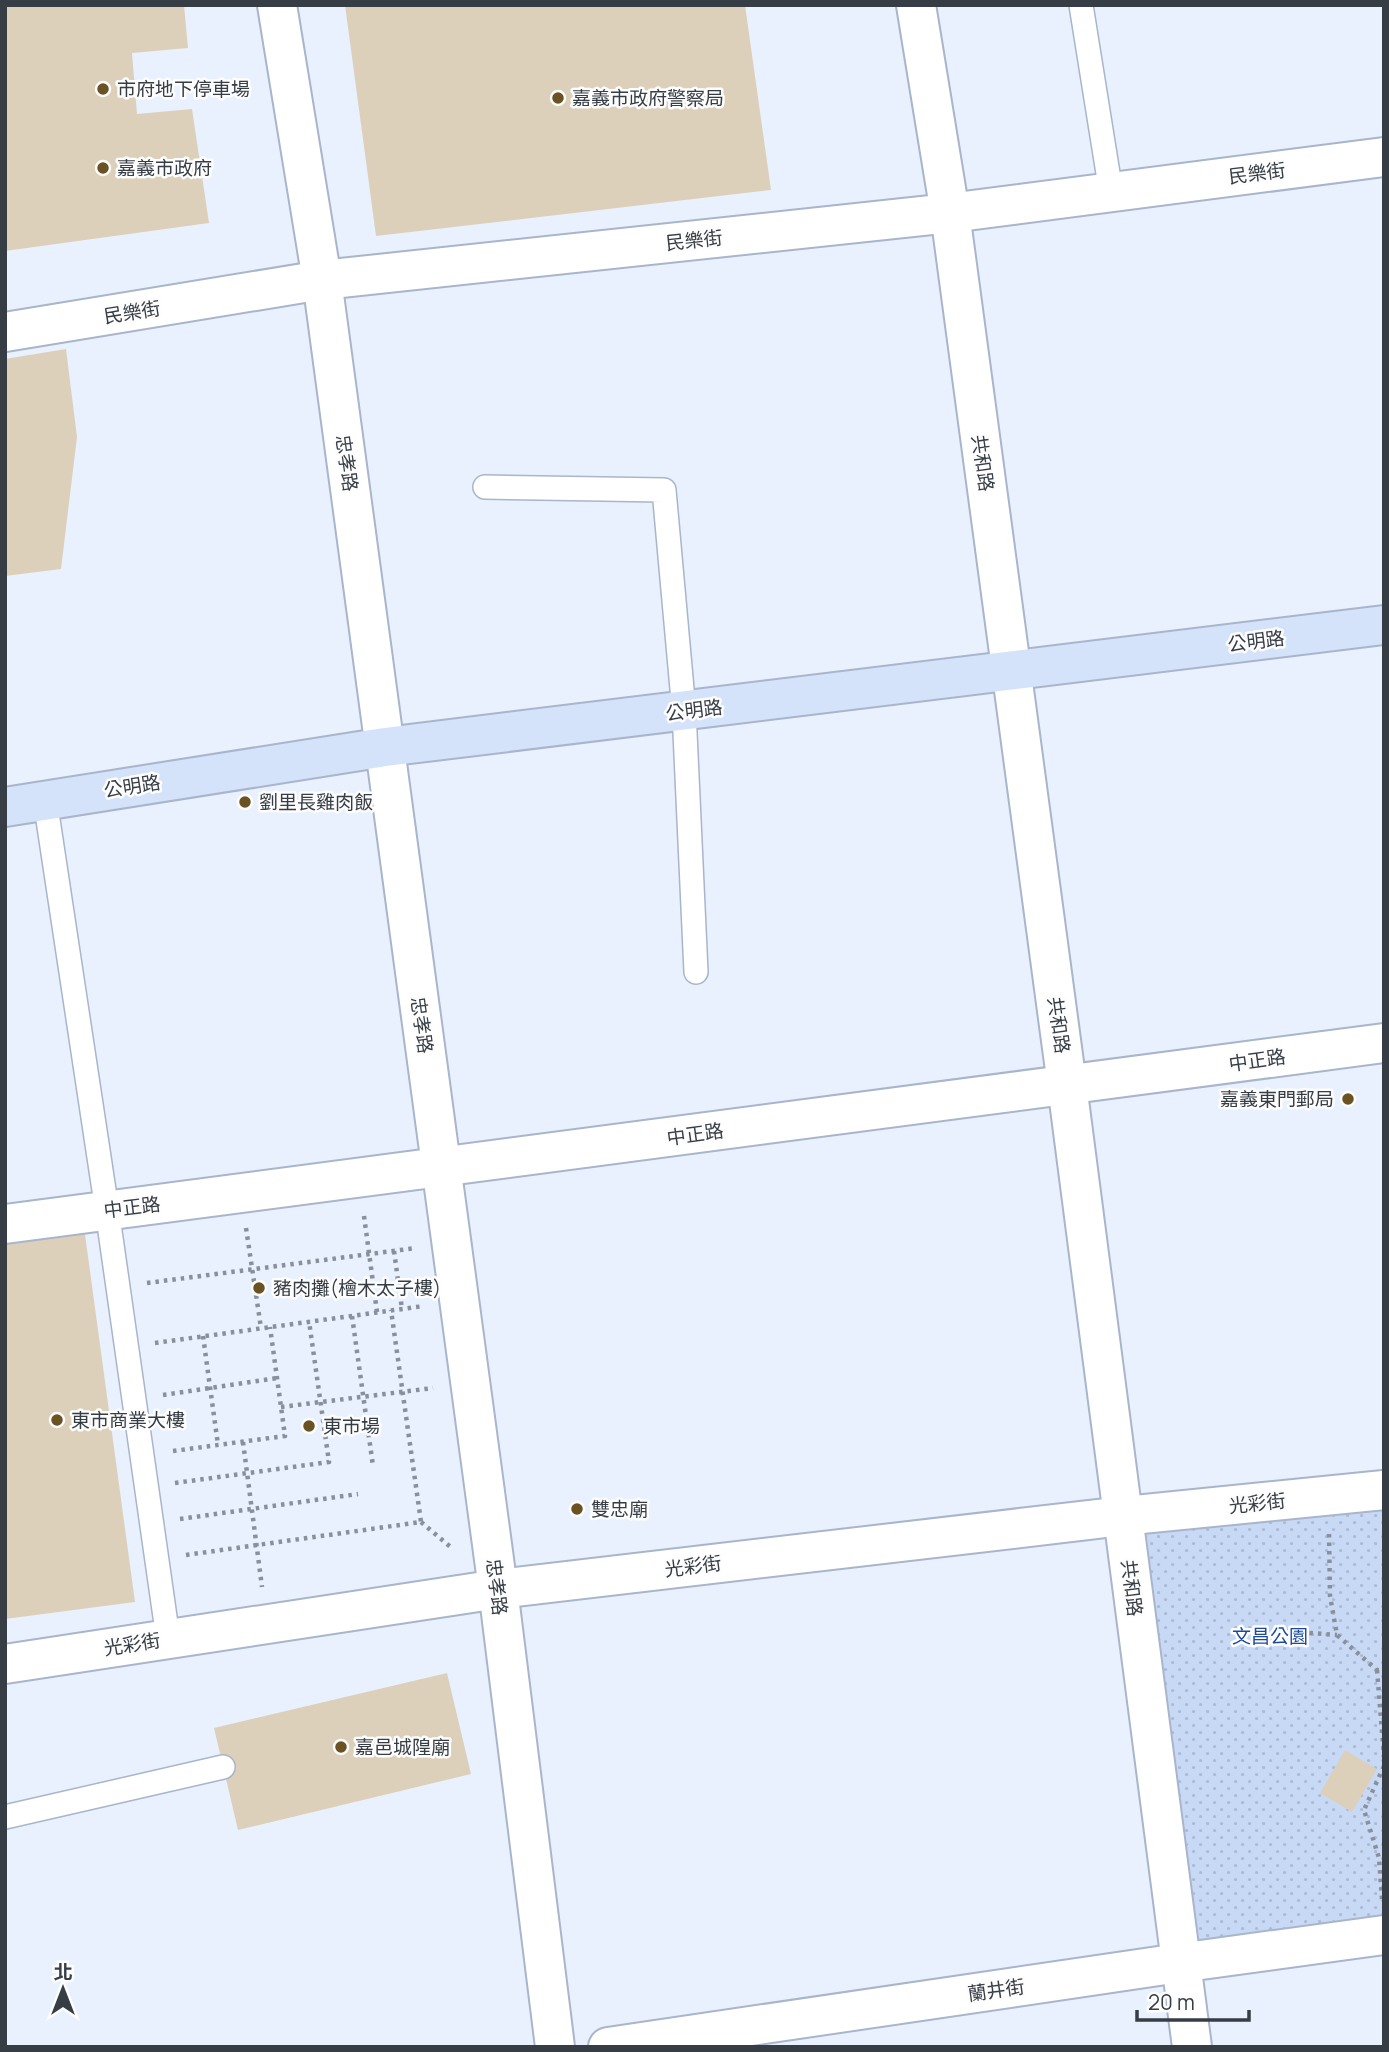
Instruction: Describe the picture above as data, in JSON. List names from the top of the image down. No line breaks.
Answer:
{"streets":{"street":["民樂街","忠孝路","共和路","公明路","中正路","光彩街","蘭井街"]},"crossings":[["民樂街","忠孝路"],["民樂街","共和路"],["忠孝路","公明路"],["忠孝路","中正路"],["忠孝路","光彩街"],["共和路","公明路"],["共和路","中正路"],["共和路","光彩街"],["共和路","蘭井街"]],"parks":["文昌公園"],"places":["市府地下停車場","嘉義市政府警察局","嘉義市政府","劉里長雞肉飯","嘉義東門郵局","豬肉攤(檜木太子樓)","東市商業大樓","東市場","雙忠廟","嘉邑城隍廟"],"scale_bar":"20 m","north":"top"}
